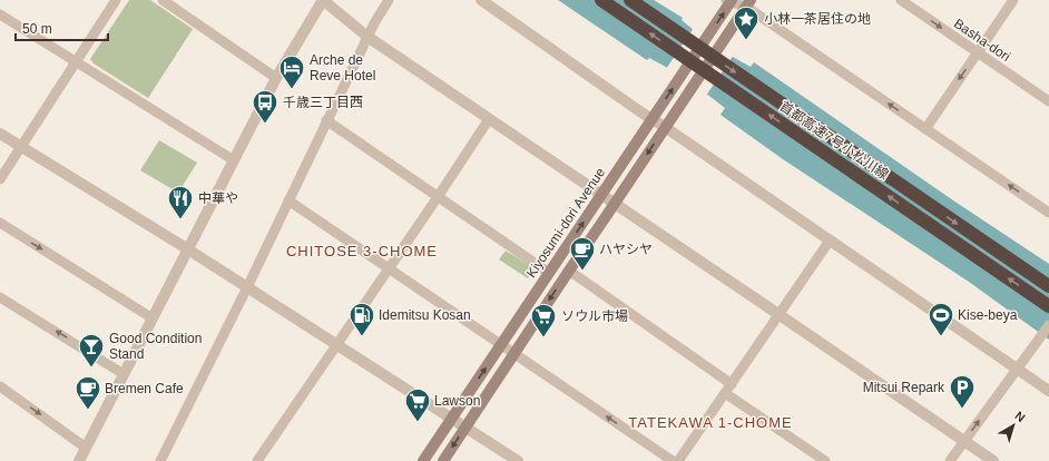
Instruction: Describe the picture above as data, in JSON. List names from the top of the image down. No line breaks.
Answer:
{"streets":{"highway":["首都高速7号小松川線"],"main road":["Kiyosumi-dori Avenue"],"street":["Basha-dori"]},"one_way":["Basha-dori"],"districts":["CHITOSE 3-CHOME","TATEKAWA 1-CHOME"],"places":{"place":["小林一茶居住の地"],"hotel":["Arche de Reve Hotel"],"bus stop":["千歳三丁目西"],"restaurant":["中華や"],"cafe":["ハヤシヤ","Bremen Cafe"],"fuel station":["Idemitsu Kosan"],"sports":["Kise-beya"],"supermarket":["ソウル市場","Lawson"],"bar":["Good Condition Stand"],"parking":["Mitsui Repark"]},"scale_bar":"50 m","north":"top right"}
